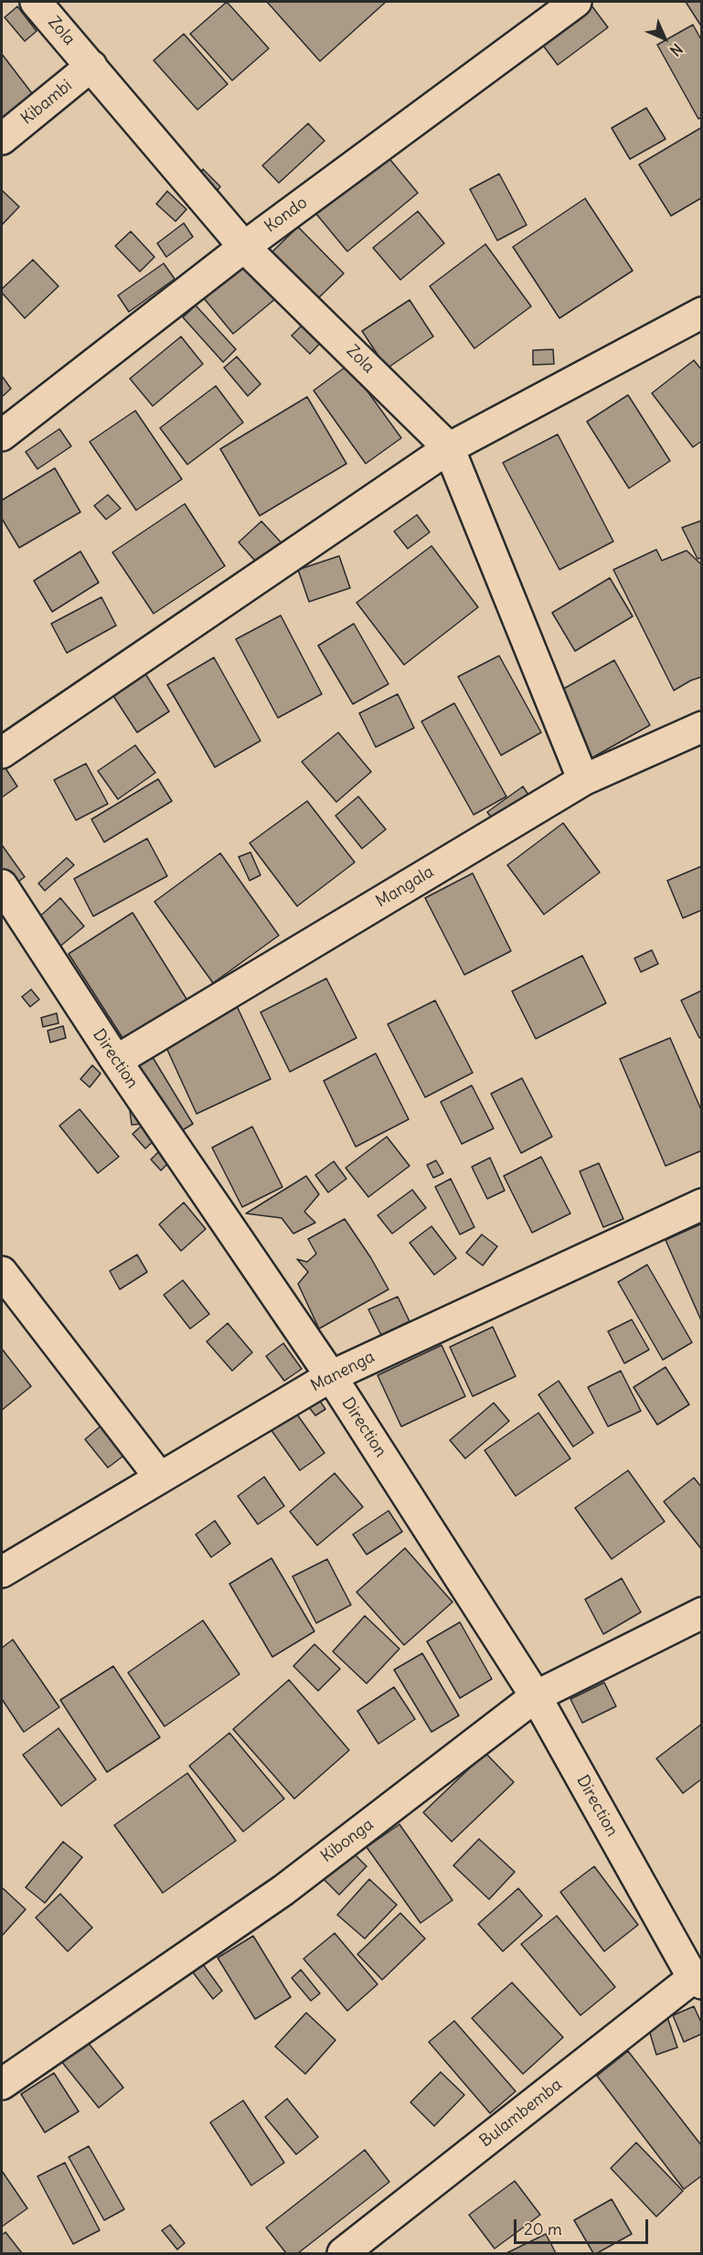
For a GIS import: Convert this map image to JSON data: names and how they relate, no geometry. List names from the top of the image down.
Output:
{
  "streets": {
    "street": [
      "Zola",
      "Kibambi",
      "Kondo",
      "Mangala",
      "Direction",
      "Manenga",
      "Kibonga",
      "Bulambemba"
    ]
  },
  "crossings": [
    ["Zola", "Kibambi"],
    ["Zola", "Kondo"],
    ["Zola", "Mangala"],
    ["Mangala", "Direction"],
    ["Direction", "Manenga"],
    ["Direction", "Kibonga"],
    ["Direction", "Bulambemba"]
  ],
  "scale_bar": "20 m",
  "north": "bottom right"
}
